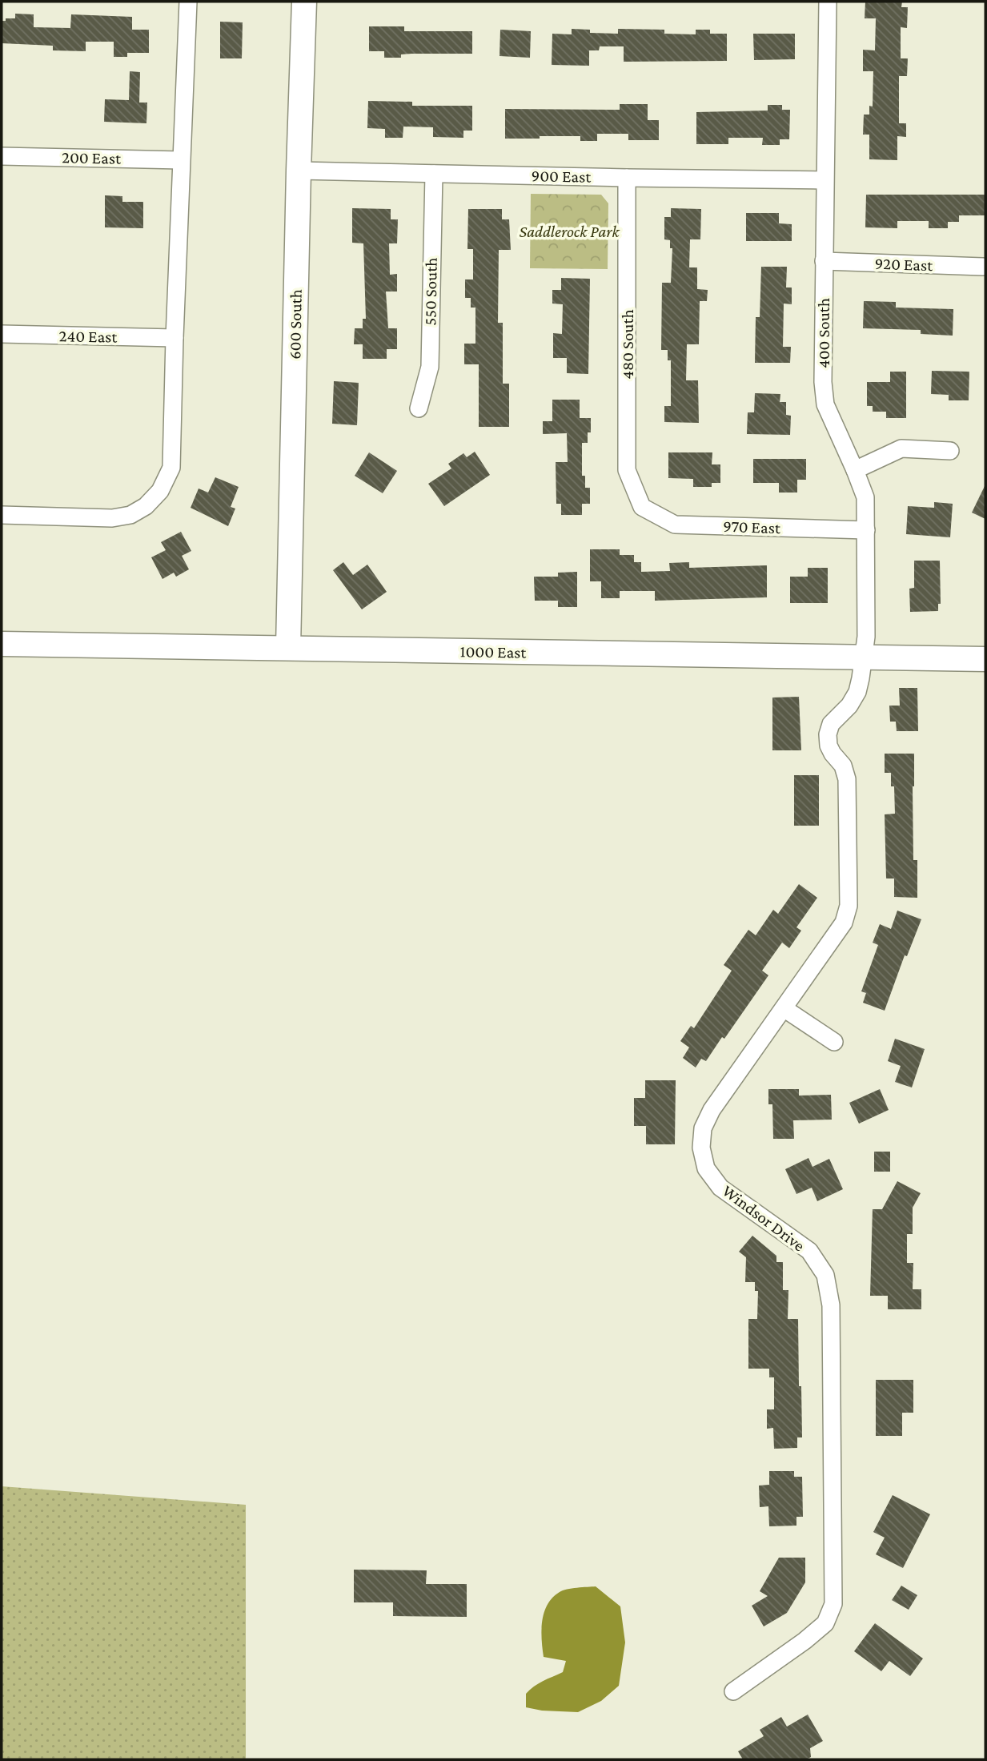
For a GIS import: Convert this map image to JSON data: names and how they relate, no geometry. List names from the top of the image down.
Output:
{
  "streets": {
    "street": [
      "200 East",
      "900 East",
      "920 East",
      "550 South",
      "600 South",
      "400 South",
      "240 East",
      "480 South",
      "970 East",
      "1000 East",
      "Windsor Drive"
    ]
  },
  "crossings": [
    ["900 East", "550 South"],
    ["900 East", "600 South"],
    ["900 East", "400 South"],
    ["900 East", "480 South"],
    ["920 East", "400 South"],
    ["600 South", "1000 East"],
    ["400 South", "970 East"],
    ["400 South", "1000 East"],
    ["400 South", "Windsor Drive"],
    ["480 South", "970 East"],
    ["1000 East", "Windsor Drive"]
  ],
  "parks": ["Saddlerock Park"]
}
